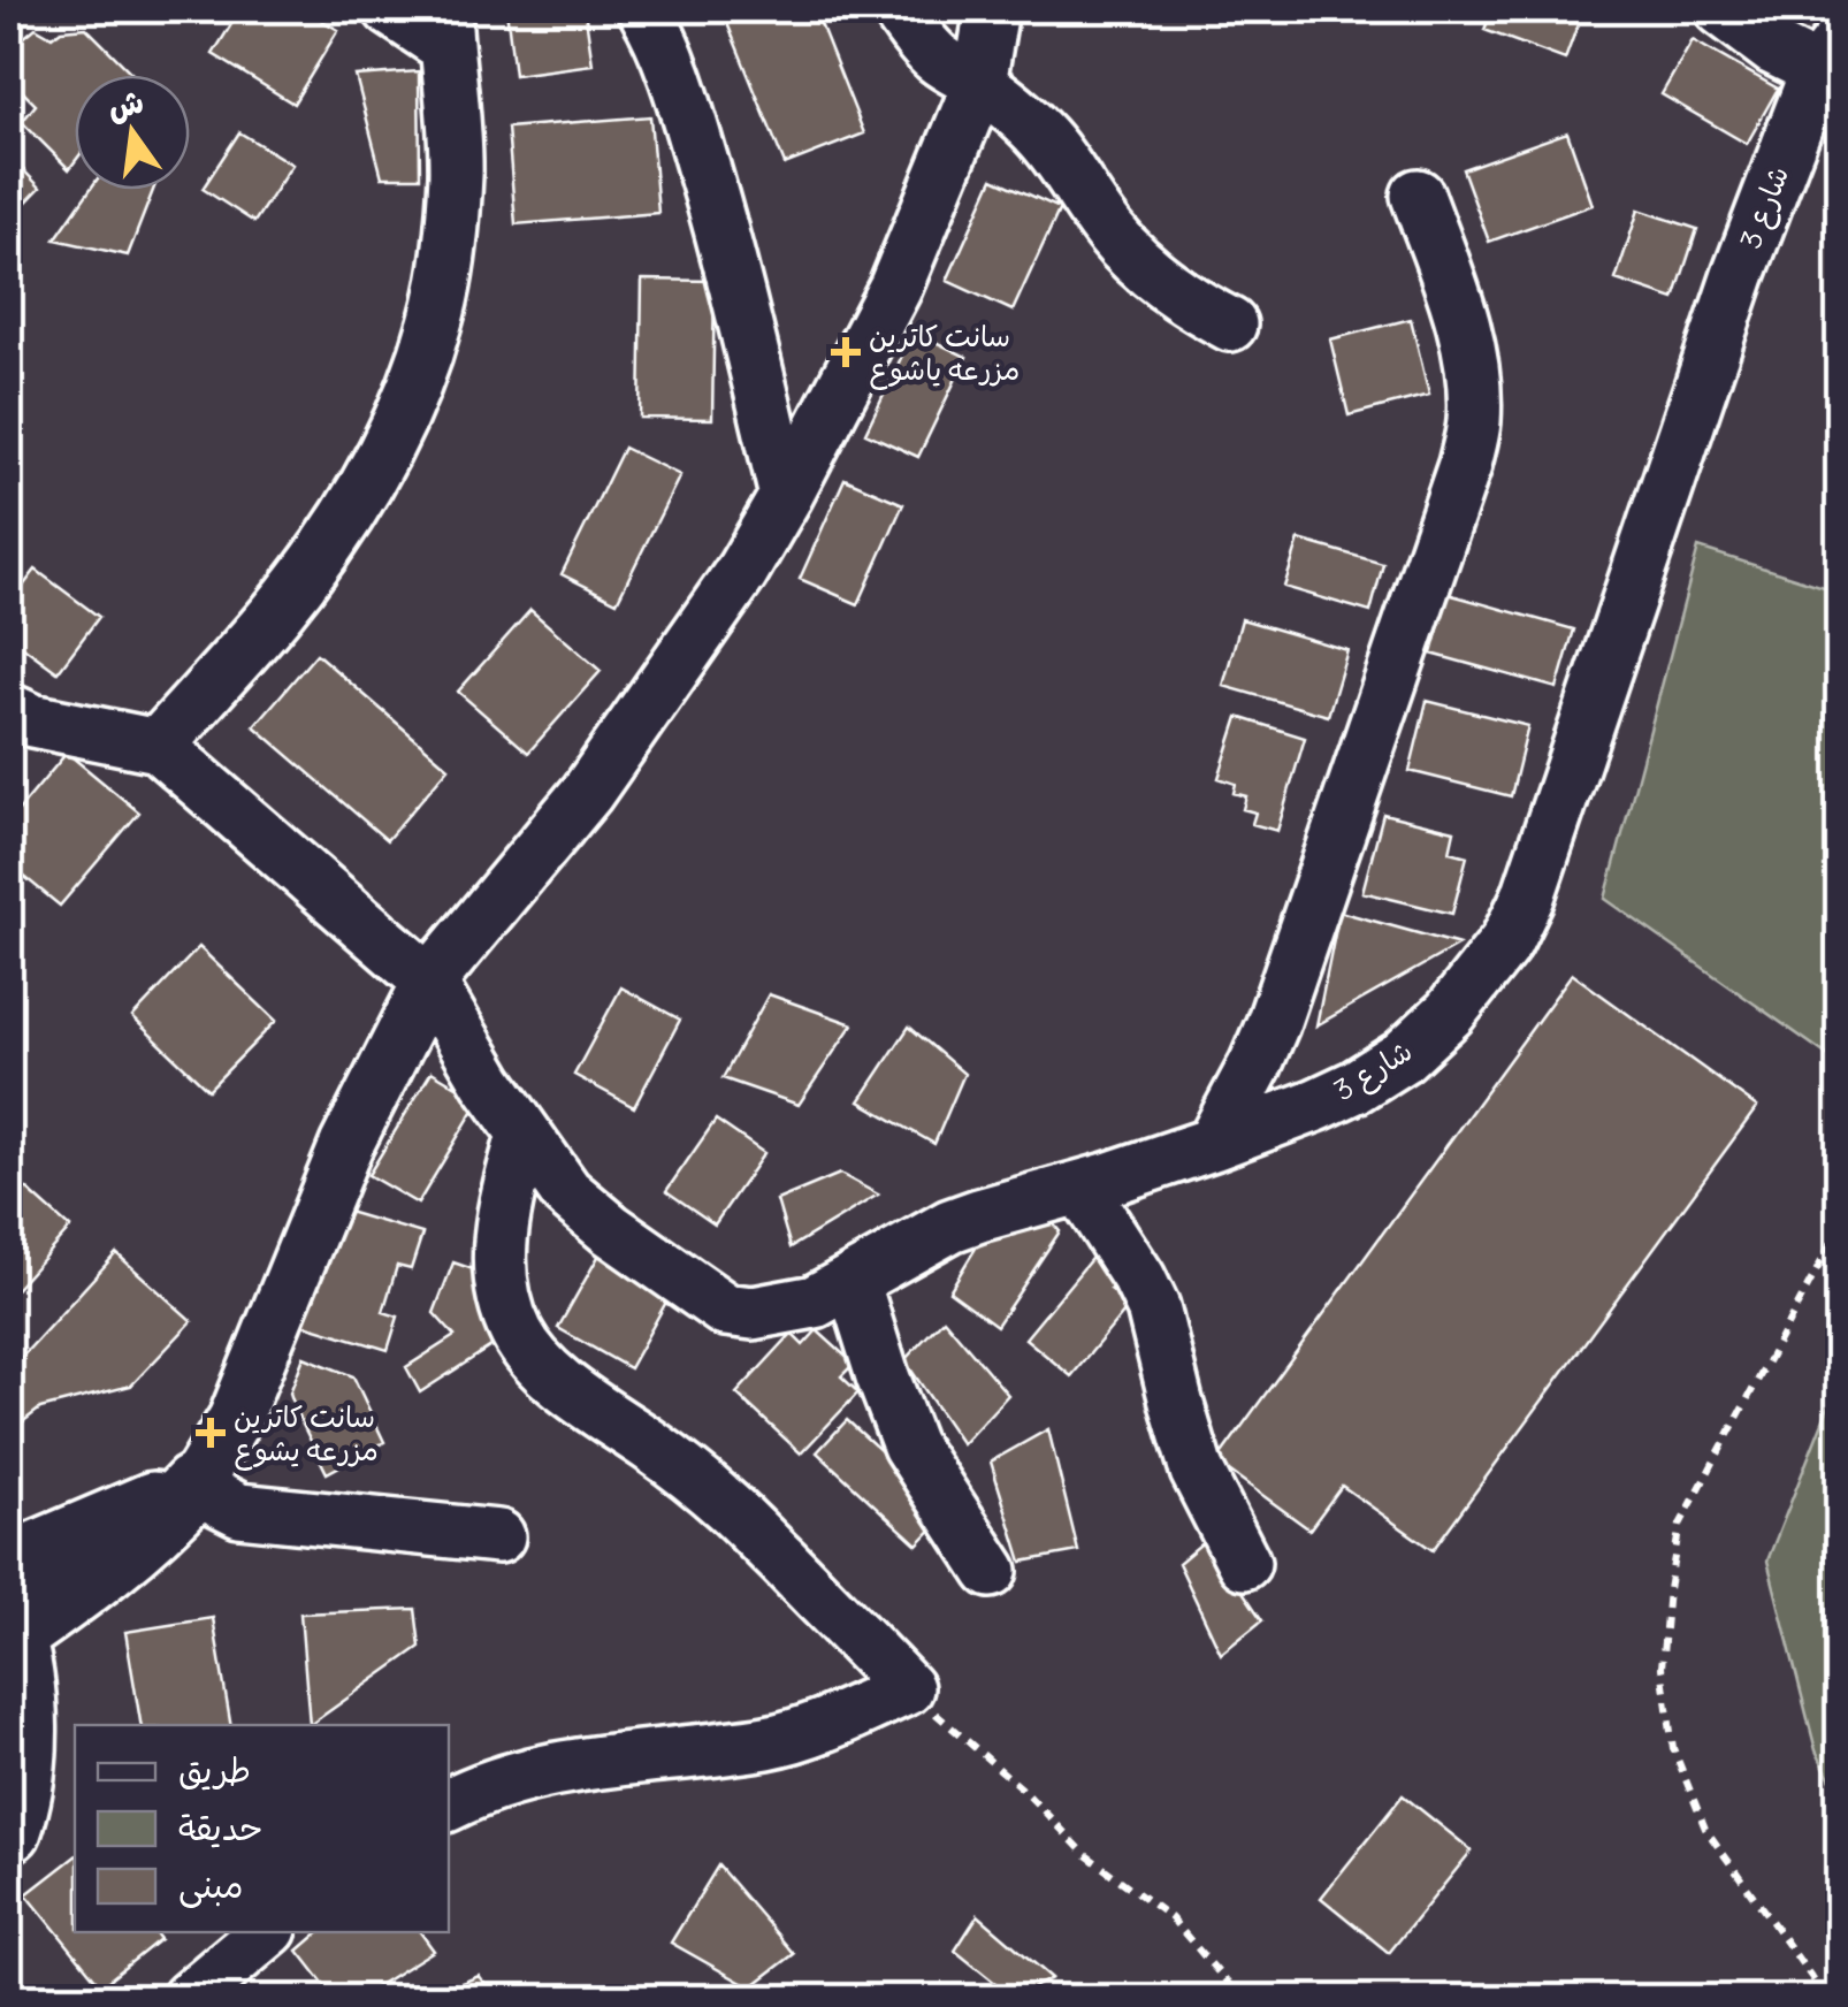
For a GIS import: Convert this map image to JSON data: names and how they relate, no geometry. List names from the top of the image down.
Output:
{
  "streets": {
    "street": ["شارع 3"]
  },
  "places": {
    "health": ["سانت كاترين مزرعه ياشوع", "سانت كاترين مزرعه يشوع"]
  },
  "legend": ["طريق", "حديقة", "مبنى"],
  "north": "top"
}
